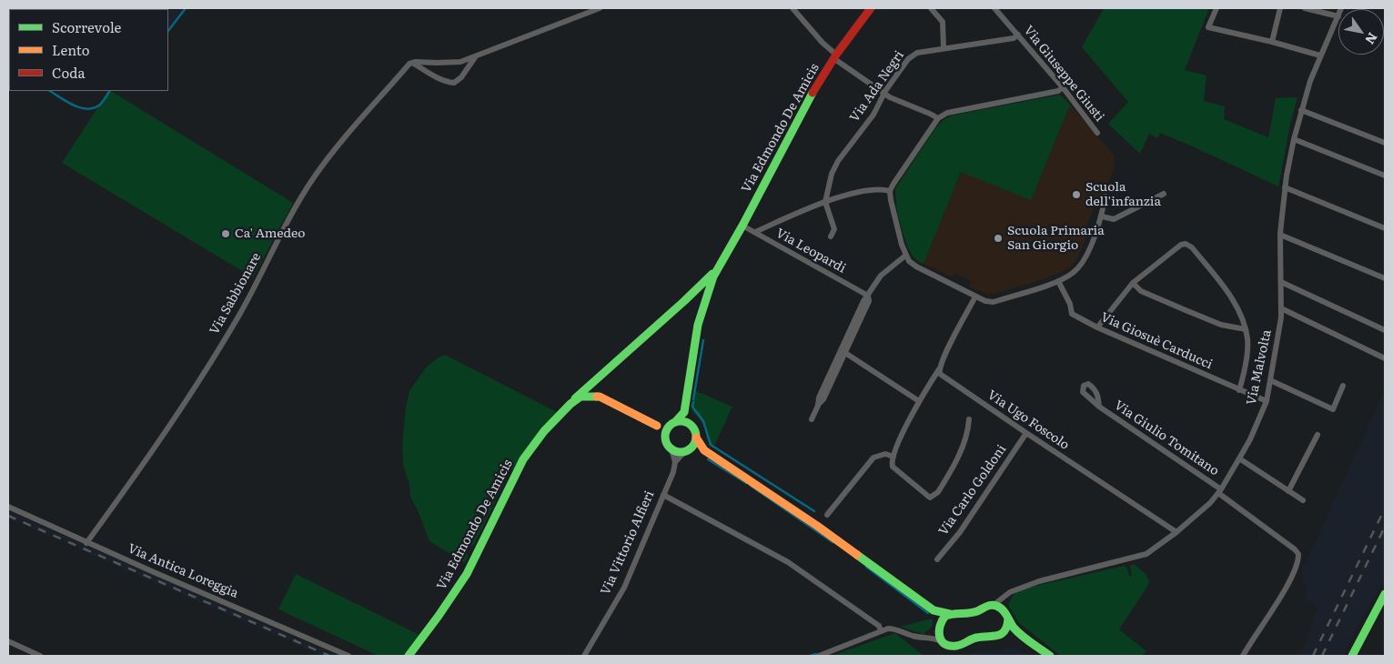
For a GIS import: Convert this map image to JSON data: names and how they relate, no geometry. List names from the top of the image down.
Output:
{
  "streets": {
    "street": [
      "Via Giuseppe Giusti",
      "Via Ada Negri",
      "Via Edmondo De Amicis",
      "Via Leopardi",
      "Via Sabbionare",
      "Via Giosuè Carducci",
      "Via Malvolta",
      "Via Ugo Foscolo",
      "Via Giulio Tomitano",
      "Via Carlo Goldoni",
      "Via Vittorio Alfieri",
      "Via Antica Loreggia"
    ]
  },
  "crossings": [
    ["Via Giuseppe Giusti", "Via Ada Negri"],
    ["Via Edmondo De Amicis", "Via Leopardi"],
    ["Via Sabbionare", "Via Antica Loreggia"],
    ["Via Giosuè Carducci", "Via Malvolta"],
    ["Via Malvolta", "Via Ugo Foscolo"],
    ["Via Malvolta", "Via Giulio Tomitano"],
    ["Via Ugo Foscolo", "Via Carlo Goldoni"]
  ],
  "places": ["Scuola dell'infanzia", "Ca' Amedeo", "Scuola Primaria San Giorgio"],
  "legend": ["Scorrevole", "Lento", "Coda"],
  "north": "bottom right"
}
